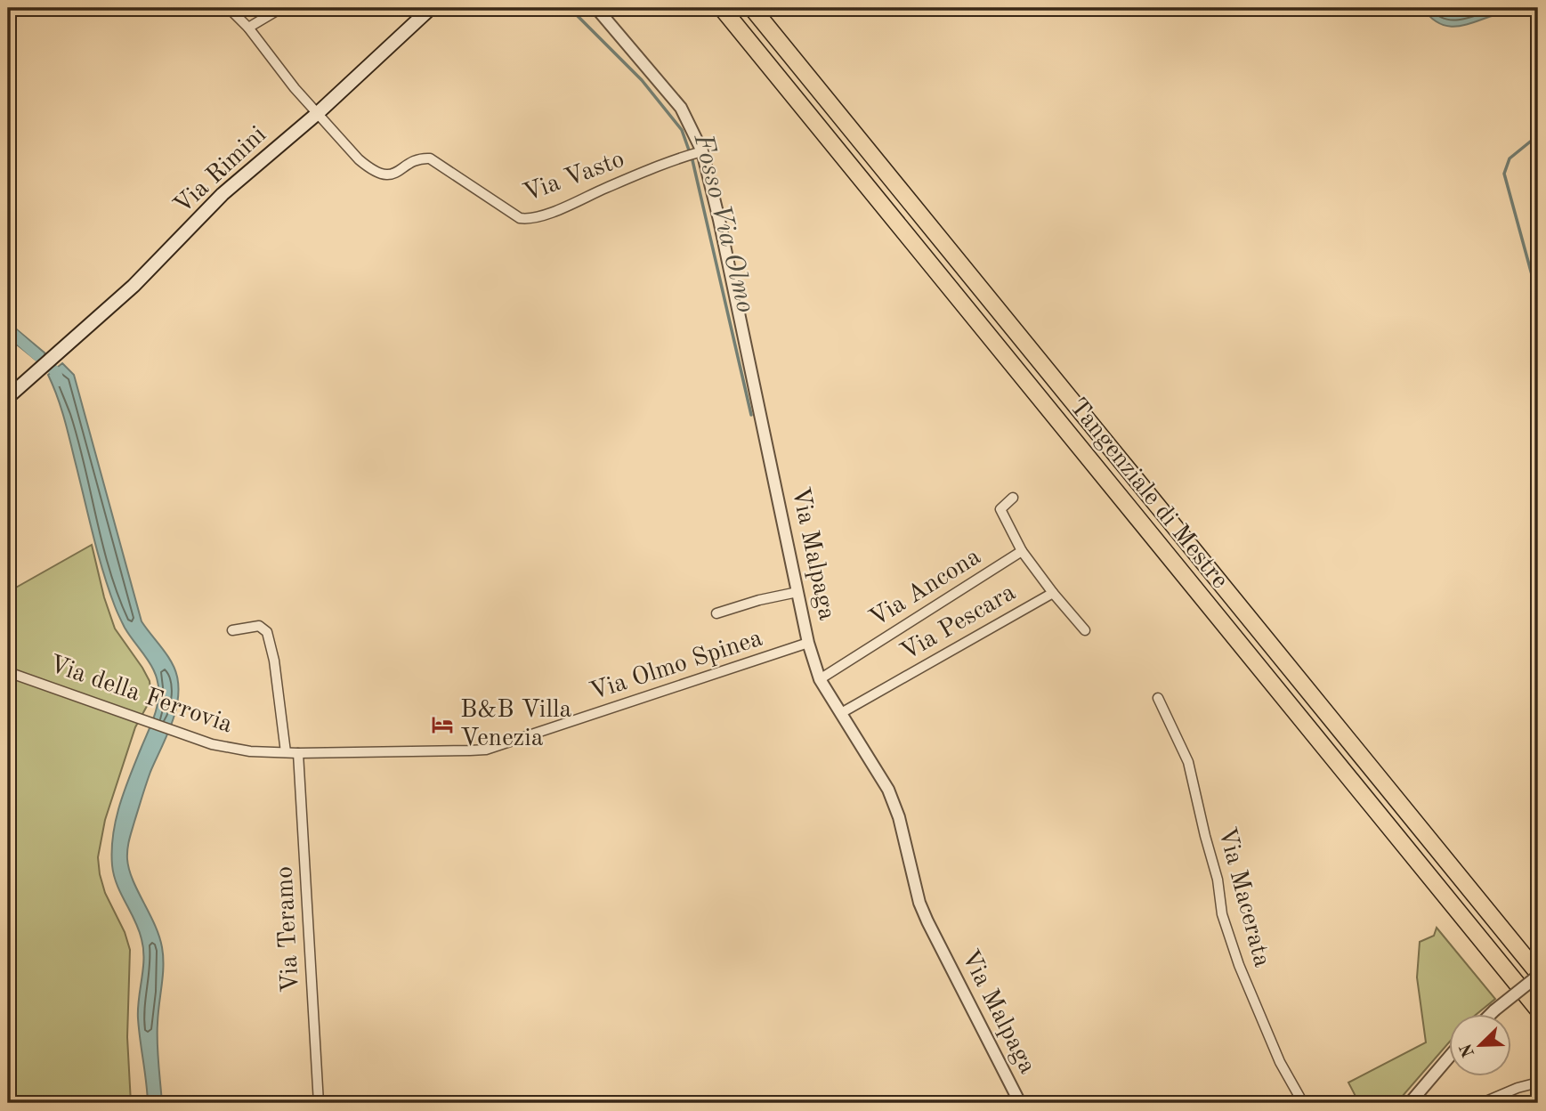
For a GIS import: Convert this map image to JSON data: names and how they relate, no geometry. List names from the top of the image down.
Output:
{
  "streets": {
    "highway": ["Tangenziale di Mestre"],
    "main road": ["Via Rimini"],
    "street": [
      "Via Vasto",
      "Via Malpaga",
      "Via Ancona",
      "Via Pescara",
      "Via Olmo Spinea",
      "Via della Ferrovia",
      "Via Macerata",
      "Via Teramo"
    ]
  },
  "crossings": [
    ["Via Rimini", "Via Vasto"],
    ["Via Vasto", "Via Malpaga"],
    ["Via Malpaga", "Via Ancona"],
    ["Via Malpaga", "Via Pescara"],
    ["Via Malpaga", "Via Olmo Spinea"],
    ["Via Olmo Spinea", "Via della Ferrovia"],
    ["Via Olmo Spinea", "Via Teramo"],
    ["Via della Ferrovia", "Via Teramo"]
  ],
  "water": ["Fosso Via Olmo"],
  "places": {
    "hotel": ["B&B Villa Venezia"]
  },
  "north": "bottom left"
}
